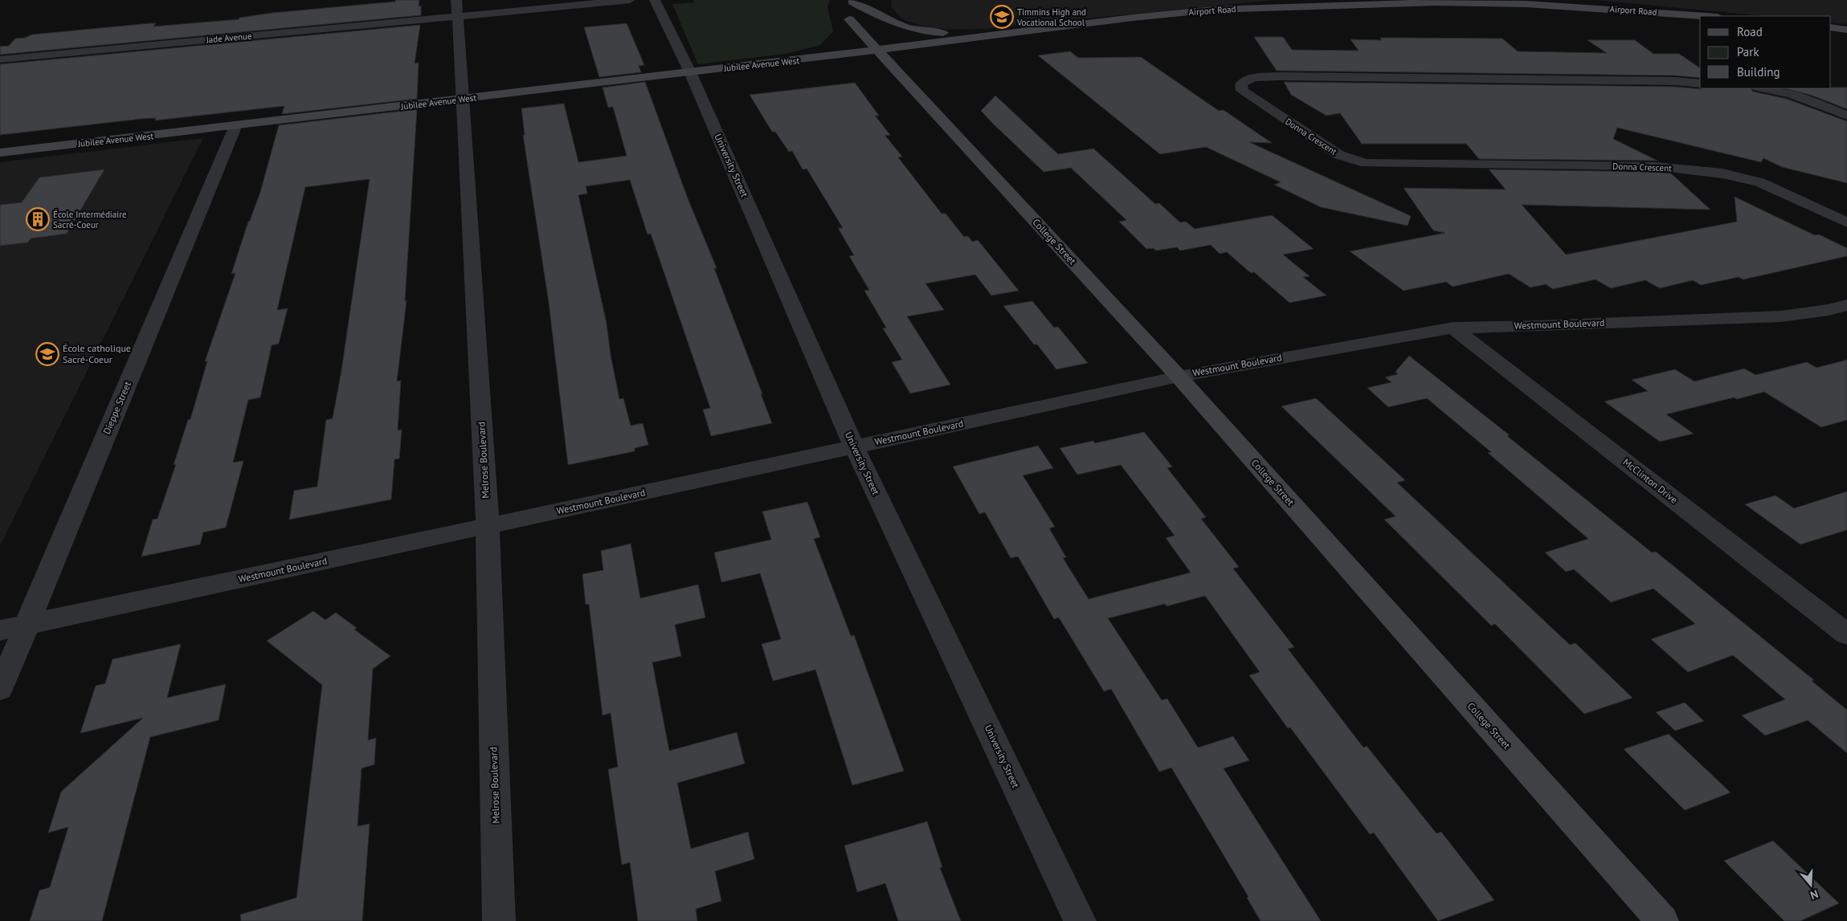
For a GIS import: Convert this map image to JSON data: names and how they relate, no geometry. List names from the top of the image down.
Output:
{
  "streets": {
    "main road": ["Airport Road", "Jubilee Avenue West", "College Street"],
    "street": [
      "Jade Avenue",
      "Donna Crescent",
      "University Street",
      "Westmount Boulevard",
      "Dieppe Street",
      "Melrose Boulevard",
      "McClinton Drive"
    ]
  },
  "crossings": [
    ["Airport Road", "Jubilee Avenue West"],
    ["Airport Road", "College Street"],
    ["Jade Avenue", "Melrose Boulevard"],
    ["Jubilee Avenue West", "University Street"],
    ["Jubilee Avenue West", "College Street"],
    ["Jubilee Avenue West", "Dieppe Street"],
    ["Jubilee Avenue West", "Melrose Boulevard"],
    ["University Street", "Westmount Boulevard"],
    ["College Street", "Westmount Boulevard"],
    ["Westmount Boulevard", "Dieppe Street"],
    ["Westmount Boulevard", "Melrose Boulevard"],
    ["Westmount Boulevard", "McClinton Drive"]
  ],
  "places": {
    "school or university": ["Timmins High and Vocational School", "École catholique Sacré-Coeur"],
    "building": ["École Intermédiaire Sacré-Coeur"]
  },
  "legend": ["Road", "Park", "Building"],
  "north": "bottom"
}
